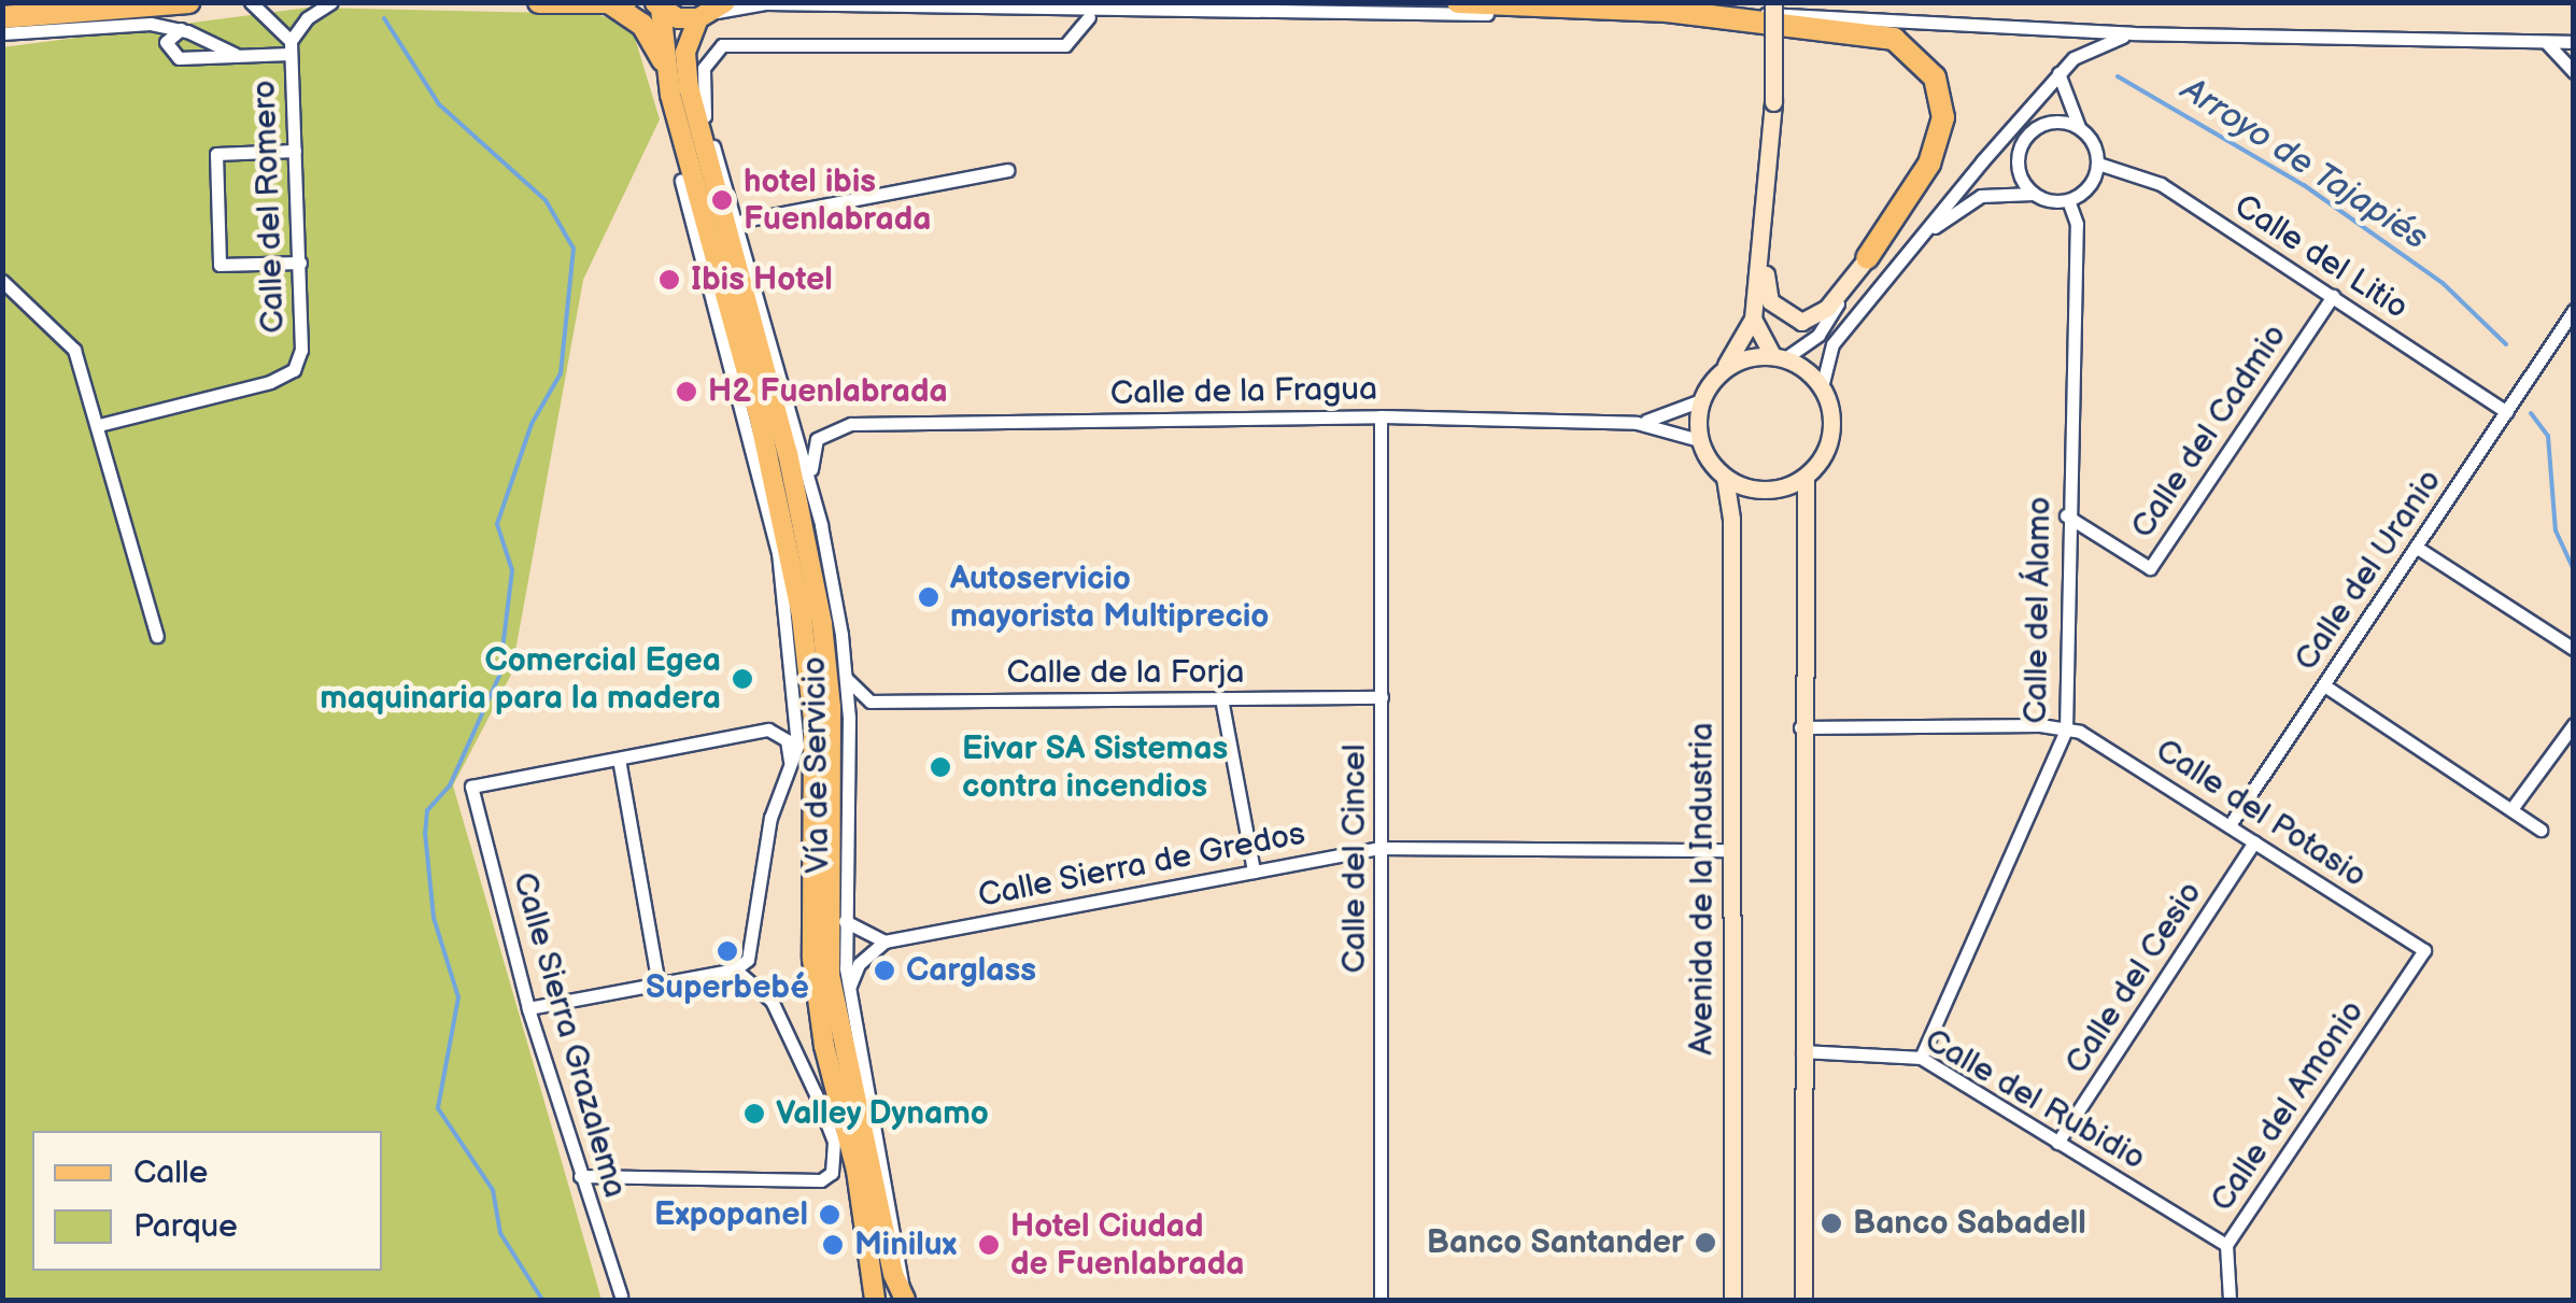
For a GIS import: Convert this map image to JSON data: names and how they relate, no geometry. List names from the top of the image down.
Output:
{
  "streets": {
    "street": [
      "Calle del Romero",
      "Calle del Litio",
      "Calle de la Fragua",
      "Calle del Cadmio",
      "Calle del Uranio",
      "Calle del Álamo",
      "Calle de la Forja",
      "Vía de Servicio",
      "Calle del Potasio",
      "Calle del Cincel",
      "Calle Sierra de Gredos",
      "Avenida de la Industria",
      "Calle del Cesio",
      "Calle Sierra Grazalema",
      "Calle del Rubidio",
      "Calle del Amonio"
    ]
  },
  "crossings": [
    ["Calle del Litio", "Calle del Cadmio"],
    ["Calle del Litio", "Calle del Uranio"],
    ["Calle del Litio", "Calle del Álamo"],
    ["Calle de la Fragua", "Vía de Servicio"],
    ["Calle de la Fragua", "Calle del Cincel"],
    ["Calle de la Fragua", "Avenida de la Industria"],
    ["Calle del Cadmio", "Calle del Álamo"],
    ["Calle del Uranio", "Calle del Potasio"],
    ["Calle del Álamo", "Calle del Potasio"],
    ["Calle del Álamo", "Calle del Rubidio"],
    ["Calle de la Forja", "Calle del Cincel"],
    ["Calle del Potasio", "Calle del Cesio"],
    ["Calle del Potasio", "Calle del Amonio"],
    ["Calle del Cincel", "Calle Sierra de Gredos"],
    ["Calle Sierra de Gredos", "Avenida de la Industria"],
    ["Calle del Cesio", "Calle del Rubidio"],
    ["Calle del Rubidio", "Calle del Amonio"]
  ],
  "water": ["Arroyo de Tajapiés"],
  "places": [
    "hotel ibis Fuenlabrada",
    "Ibis Hotel",
    "H2 Fuenlabrada",
    "Autoservicio mayorista Multiprecio",
    "Comercial Egea maquinaria para la madera",
    "Eivar SA Sistemas contra incendios",
    "Superbebé",
    "Carglass",
    "Valley Dynamo",
    "Expopanel",
    "Banco Sabadell",
    "Banco Santander",
    "Minilux",
    "Hotel Ciudad de Fuenlabrada"
  ],
  "legend": ["Calle", "Parque"]
}
